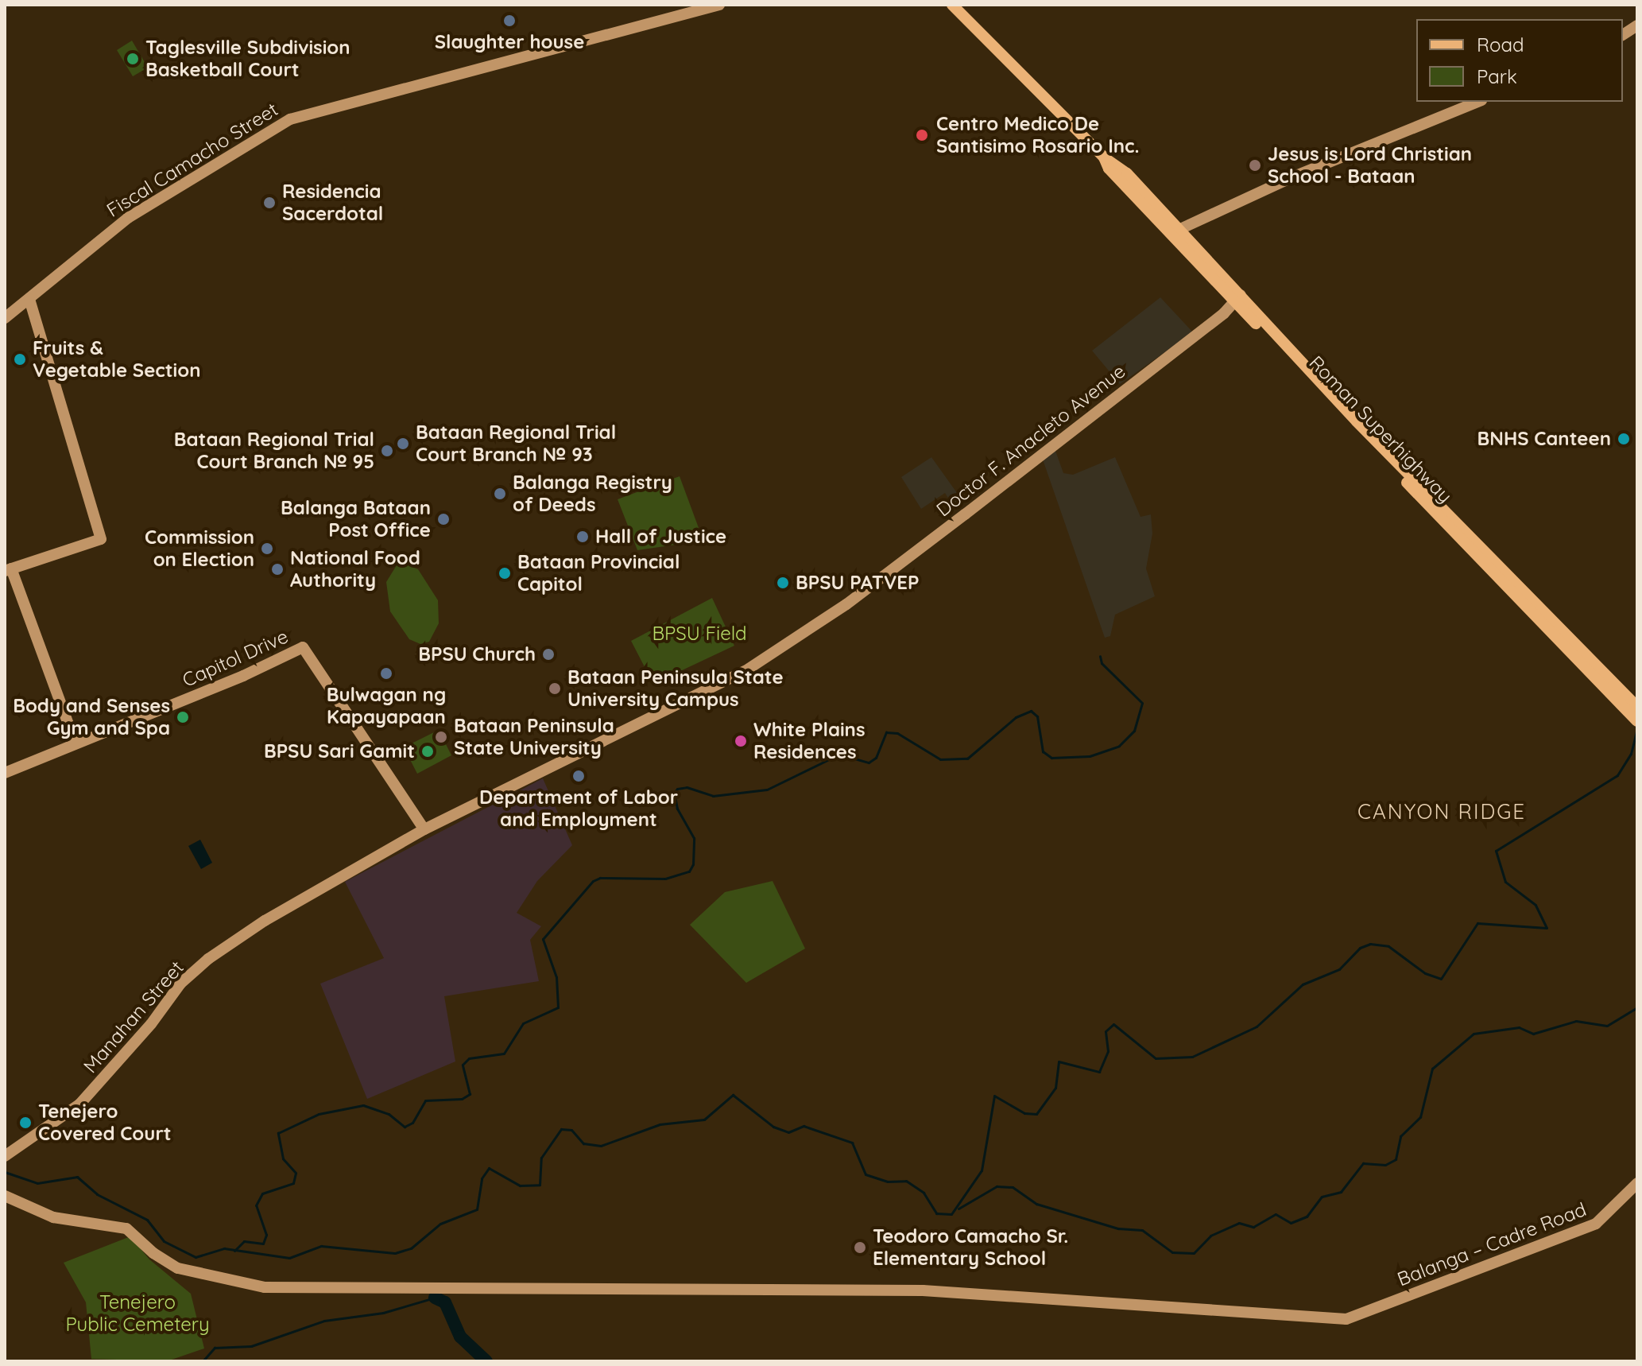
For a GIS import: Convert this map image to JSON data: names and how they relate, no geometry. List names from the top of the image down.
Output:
{
  "streets": {
    "main road": ["Roman Superhighway"],
    "street": [
      "Fiscal Camacho Street",
      "Doctor F. Anacleto Avenue",
      "Capitol Drive",
      "Manahan Street",
      "Balanga – Cadre Road"
    ]
  },
  "crossings": [
    ["Roman Superhighway", "Doctor F. Anacleto Avenue"],
    ["Doctor F. Anacleto Avenue", "Capitol Drive"],
    ["Doctor F. Anacleto Avenue", "Manahan Street"],
    ["Capitol Drive", "Manahan Street"]
  ],
  "districts": ["CANYON RIDGE"],
  "parks": ["BPSU Field", "Tenejero Public Cemetery"],
  "places": [
    "Slaughter house",
    "Taglesville Subdivision Basketball Court",
    "Centro Medico De Santisimo Rosario Inc.",
    "Jesus is Lord Christian School - Bataan",
    "Residencia Sacerdotal",
    "Fruits & Vegetable Section",
    "BNHS Canteen",
    "Bataan Regional Trial Court Branch № 93",
    "Bataan Regional Trial Court Branch № 95",
    "Balanga Registry of Deeds",
    "Balanga Bataan Post Office",
    "Hall of Justice",
    "Commission on Election",
    "National Food Authority",
    "Bataan Provincial Capitol",
    "BPSU PATVEP",
    "BPSU Church",
    "Bulwagan ng Kapayapaan",
    "Bataan Peninsula State University Campus",
    "Body and Senses Gym and Spa",
    "Bataan Peninsula State University",
    "White Plains Residences",
    "BPSU Sari Gamit",
    "Department of Labor and Employment",
    "Tenejero Covered Court",
    "Teodoro Camacho Sr. Elementary School"
  ],
  "legend": ["Road", "Park"]
}
